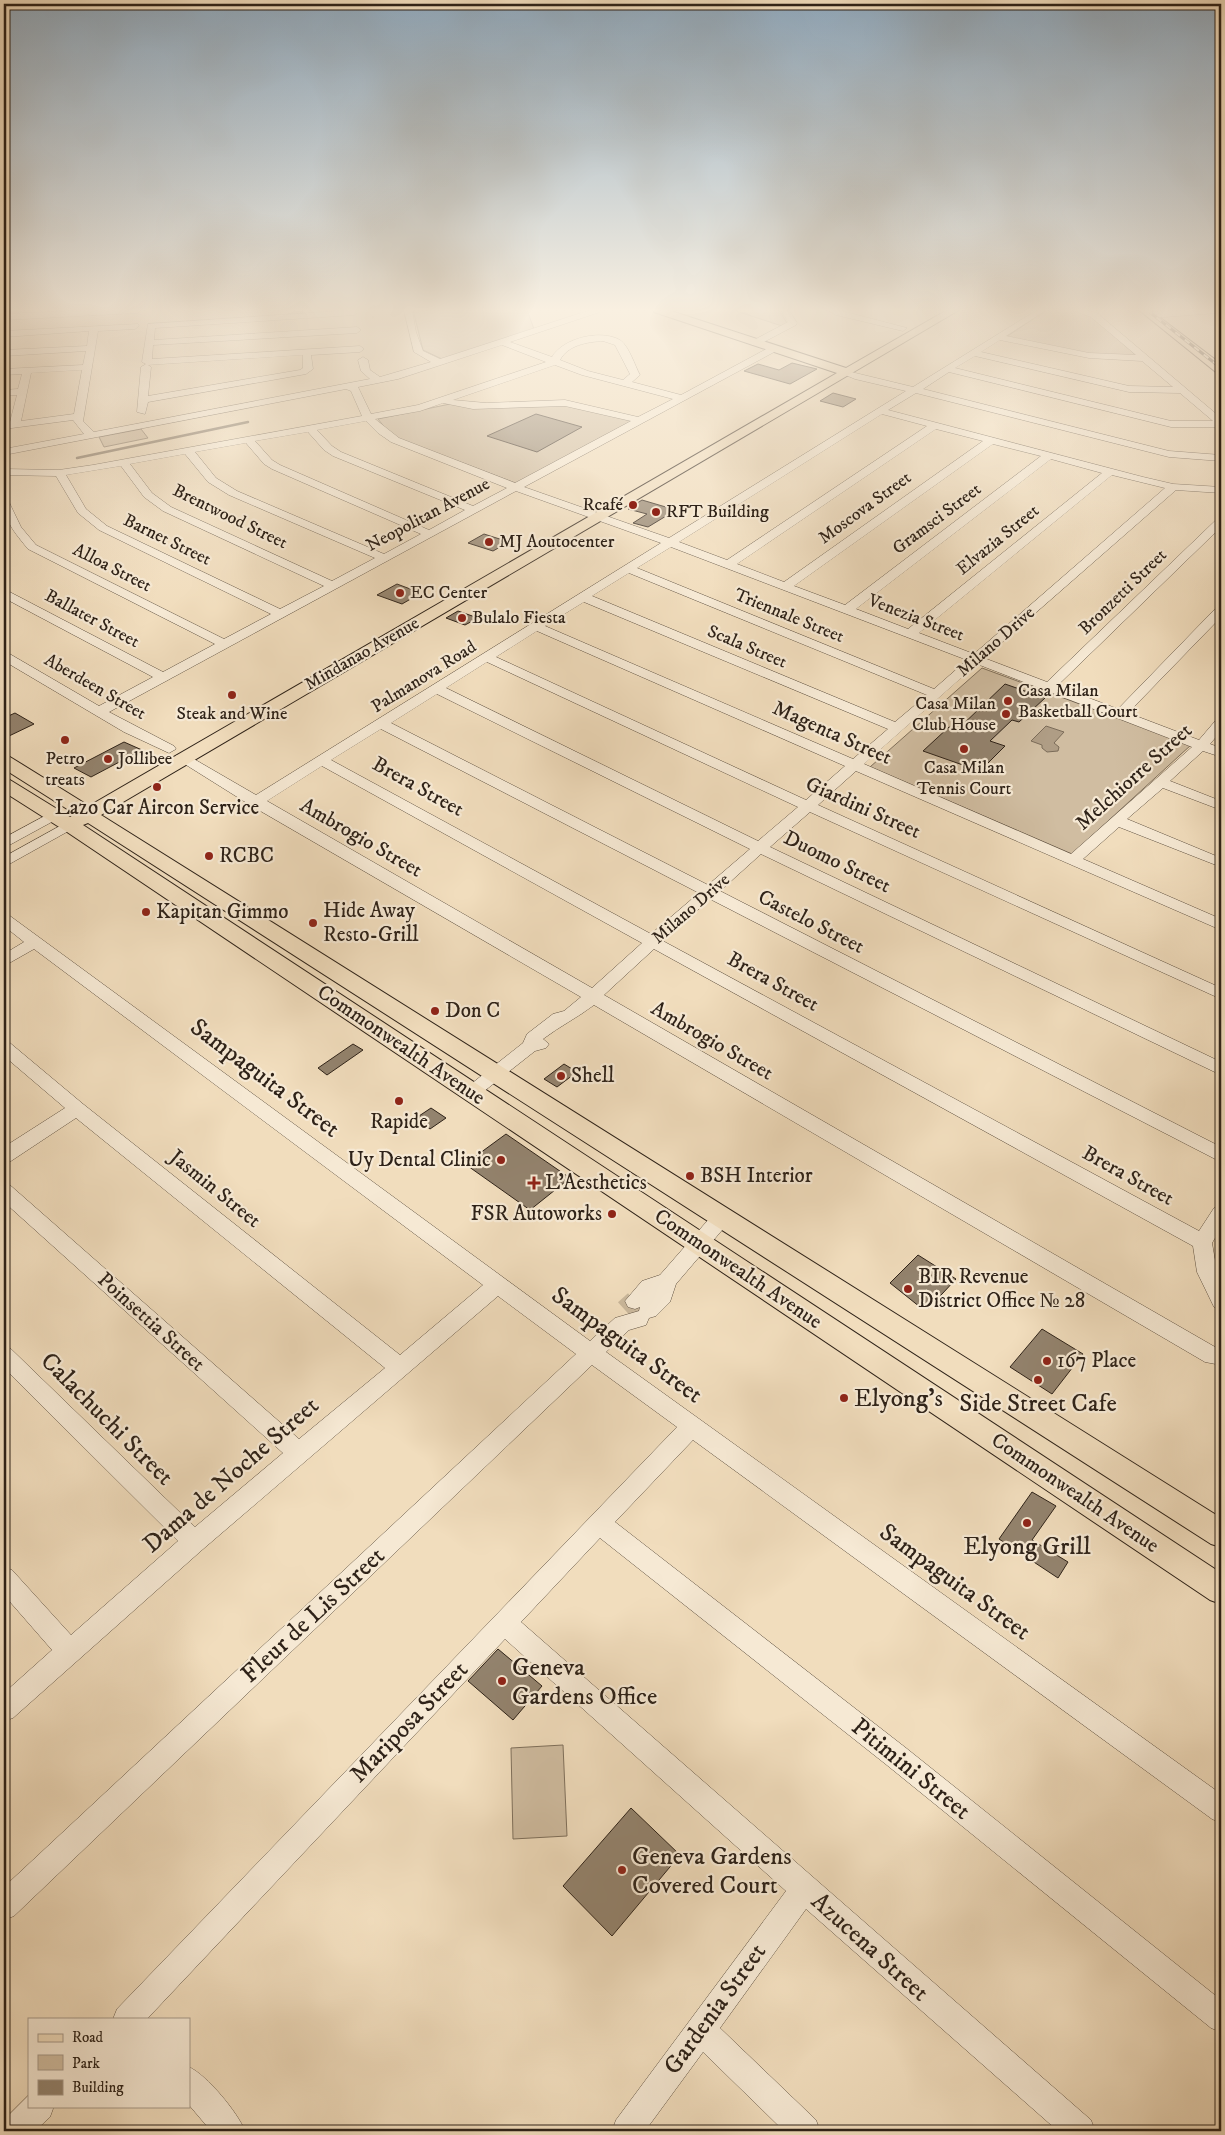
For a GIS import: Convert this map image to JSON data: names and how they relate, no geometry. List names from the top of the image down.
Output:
{
  "streets": {
    "main road": ["Mindanao Avenue", "Commonwealth Avenue"],
    "street": [
      "Moscova Street",
      "Neopolitan Avenue",
      "Brentwood Street",
      "Gramsci Street",
      "Barnet Street",
      "Elvazia Street",
      "Alloa Street",
      "Bronzetti Street",
      "Triennale Street",
      "Venezia Street",
      "Ballater Street",
      "Milano Drive",
      "Scala Street",
      "Palmanova Road",
      "Aberdeen Street",
      "Magenta Street",
      "Melchiorre Street",
      "Brera Street",
      "Giardini Street",
      "Ambrogio Street",
      "Duomo Street",
      "Castelo Street",
      "Sampaguita Street",
      "Jasmin Street",
      "Poinsettia Street",
      "Calachuchi Street",
      "Dama de Noche Street",
      "Fleur de Lis Street",
      "Mariposa Street",
      "Pitimini Street",
      "Azucena Street",
      "Gardenia Street"
    ]
  },
  "crossings": [
    ["Moscova Street", "Venezia Street"],
    ["Neopolitan Avenue", "Brentwood Street"],
    ["Neopolitan Avenue", "Barnet Street"],
    ["Neopolitan Avenue", "Alloa Street"],
    ["Neopolitan Avenue", "Venezia Street"],
    ["Neopolitan Avenue", "Ballater Street"],
    ["Neopolitan Avenue", "Aberdeen Street"],
    ["Gramsci Street", "Venezia Street"],
    ["Elvazia Street", "Venezia Street"],
    ["Bronzetti Street", "Venezia Street"],
    ["Triennale Street", "Milano Drive"],
    ["Triennale Street", "Palmanova Road"],
    ["Venezia Street", "Milano Drive"],
    ["Venezia Street", "Mindanao Avenue"],
    ["Venezia Street", "Palmanova Road"],
    ["Venezia Street", "Melchiorre Street"],
    ["Milano Drive", "Scala Street"],
    ["Milano Drive", "Magenta Street"],
    ["Milano Drive", "Brera Street"],
    ["Milano Drive", "Giardini Street"],
    ["Milano Drive", "Ambrogio Street"],
    ["Milano Drive", "Duomo Street"],
    ["Milano Drive", "Castelo Street"],
    ["Milano Drive", "Commonwealth Avenue"],
    ["Scala Street", "Palmanova Road"],
    ["Mindanao Avenue", "Aberdeen Street"],
    ["Mindanao Avenue", "Ambrogio Street"],
    ["Mindanao Avenue", "Commonwealth Avenue"],
    ["Palmanova Road", "Magenta Street"],
    ["Palmanova Road", "Brera Street"],
    ["Palmanova Road", "Giardini Street"],
    ["Palmanova Road", "Ambrogio Street"],
    ["Palmanova Road", "Duomo Street"],
    ["Palmanova Road", "Castelo Street"],
    ["Aberdeen Street", "Ambrogio Street"],
    ["Magenta Street", "Melchiorre Street"],
    ["Commonwealth Avenue", "Fleur de Lis Street"],
    ["Sampaguita Street", "Dama de Noche Street"],
    ["Sampaguita Street", "Fleur de Lis Street"],
    ["Sampaguita Street", "Mariposa Street"],
    ["Jasmin Street", "Dama de Noche Street"],
    ["Poinsettia Street", "Dama de Noche Street"],
    ["Calachuchi Street", "Dama de Noche Street"],
    ["Mariposa Street", "Pitimini Street"],
    ["Mariposa Street", "Azucena Street"],
    ["Azucena Street", "Gardenia Street"]
  ],
  "places": {
    "other": [
      "Rcafé",
      "RFT Building",
      "MJ Aoutocenter",
      "EC Center",
      "Bulalo Fiesta",
      "Steak and Wine",
      "Casa Milan Basketball Court",
      "Casa Milan Club House",
      "Petro treats",
      "Casa Milan Tennis Court",
      "Jollibee",
      "Lazo Car Aircon Service",
      "RCBC",
      "Kapitan Gimmo",
      "Hide Away Resto-Grill",
      "Don C",
      "Shell",
      "Rapide",
      "Uy Dental Clinic",
      "BSH Interior",
      "FSR Autoworks",
      "BIR Revenue District Office № 28",
      "167 Place",
      "Side Street Cafe",
      "Elyong's",
      "Elyong Grill",
      "Geneva Gardens Office",
      "Geneva Gardens Covered Court"
    ],
    "health": ["L'Aesthetics"]
  },
  "legend": ["Road", "Park", "Building"]
}
